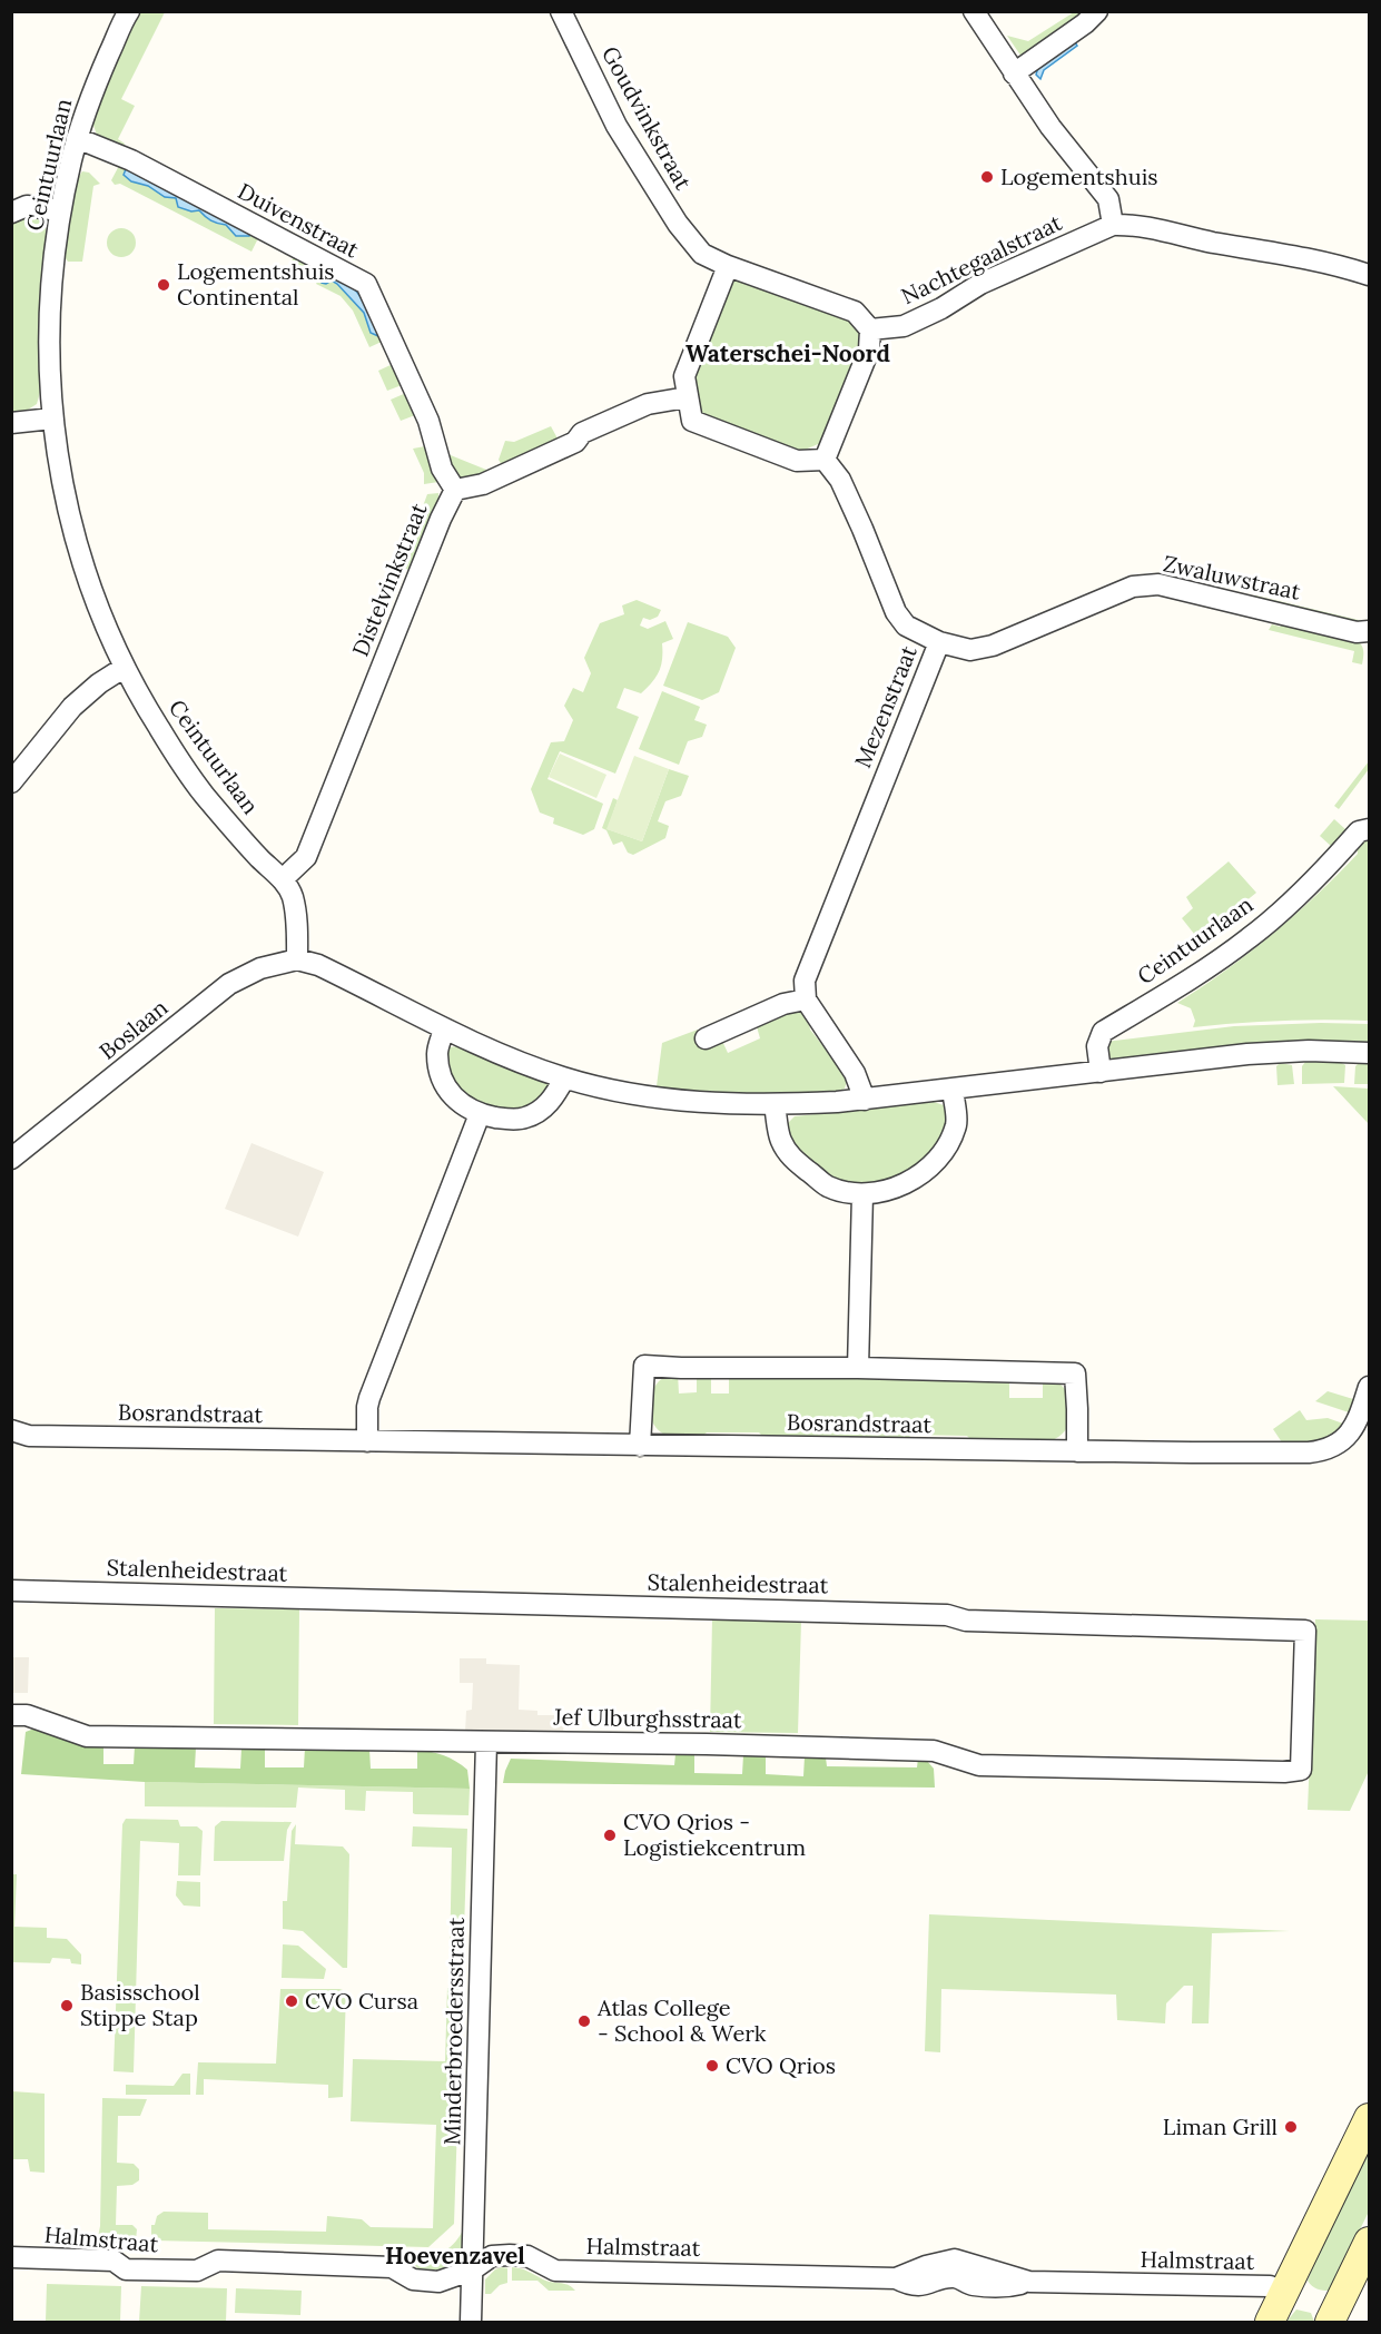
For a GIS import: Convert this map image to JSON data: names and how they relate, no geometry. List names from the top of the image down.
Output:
{
  "streets": {
    "street": [
      "Goudvinkstraat",
      "Ceintuurlaan",
      "Duivenstraat",
      "Nachtegaalstraat",
      "Zwaluwstraat",
      "Distelvinkstraat",
      "Mezenstraat",
      "Boslaan",
      "Bosrandstraat",
      "Stalenheidestraat",
      "Jef Ulburghsstraat",
      "Minderbroedersstraat",
      "Halmstraat"
    ]
  },
  "crossings": [
    ["Goudvinkstraat", "Nachtegaalstraat"],
    ["Goudvinkstraat", "Distelvinkstraat"],
    ["Goudvinkstraat", "Mezenstraat"],
    ["Ceintuurlaan", "Duivenstraat"],
    ["Ceintuurlaan", "Distelvinkstraat"],
    ["Ceintuurlaan", "Boslaan"],
    ["Duivenstraat", "Distelvinkstraat"],
    ["Nachtegaalstraat", "Distelvinkstraat"],
    ["Nachtegaalstraat", "Mezenstraat"],
    ["Zwaluwstraat", "Mezenstraat"],
    ["Distelvinkstraat", "Mezenstraat"],
    ["Stalenheidestraat", "Jef Ulburghsstraat"],
    ["Jef Ulburghsstraat", "Minderbroedersstraat"],
    ["Minderbroedersstraat", "Halmstraat"]
  ],
  "districts": ["Waterschei-Noord", "Hoevenzavel"],
  "places": [
    "Logementshuis",
    "Logementshuis Continental",
    "CVO Qrios - Logistiekcentrum",
    "CVO Cursa",
    "Basisschool Stippe Stap",
    "Atlas College - School & Werk",
    "CVO Qrios",
    "Liman Grill"
  ]
}
